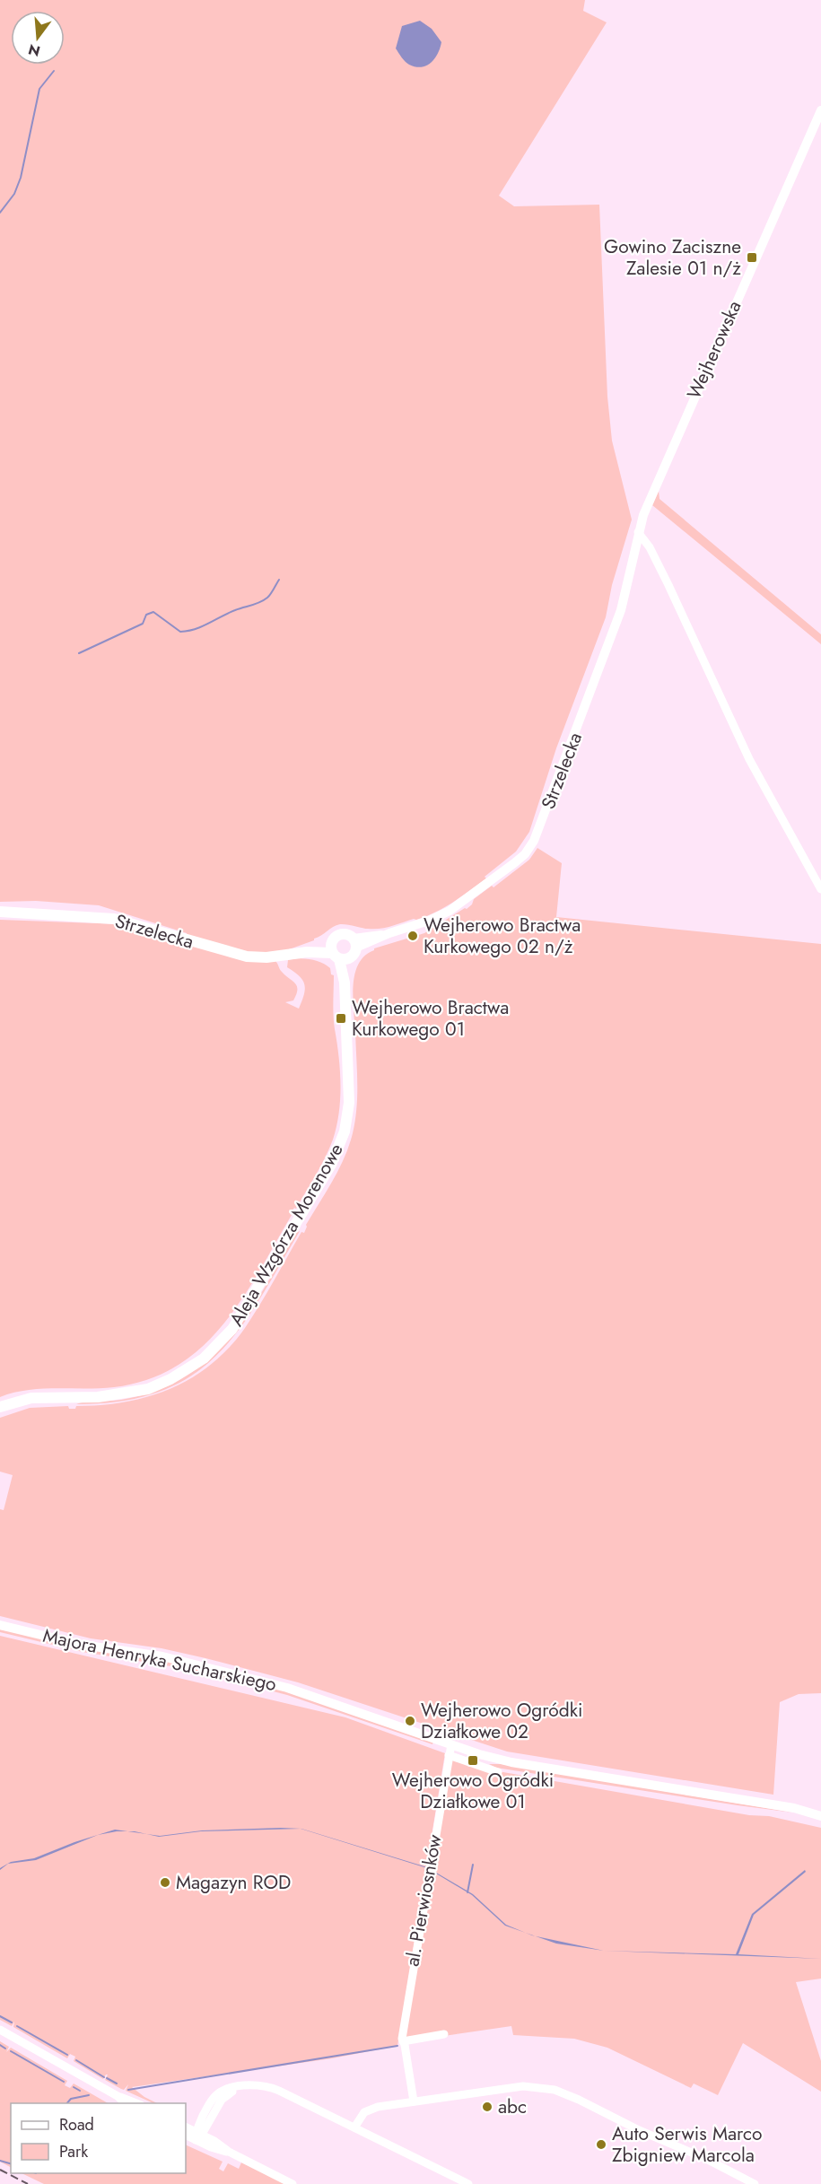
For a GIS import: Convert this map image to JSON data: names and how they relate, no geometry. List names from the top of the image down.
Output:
{
  "streets": {
    "main road": ["Strzelecka", "Aleja Wzgórza Morenowe"],
    "street": ["Wejherowska", "Majora Henryka Sucharskiego", "al. Pierwiosnków"]
  },
  "crossings": [
    ["Wejherowska", "Strzelecka"],
    ["Strzelecka", "Aleja Wzgórza Morenowe"],
    ["Majora Henryka Sucharskiego", "al. Pierwiosnków"]
  ],
  "places": {
    "transit": ["Gowino Zaciszne Zalesie 01 n/ż", "Wejherowo Bractwa Kurkowego 01", "Wejherowo Ogródki Działkowe 01"],
    "other": [
      "Wejherowo Bractwa Kurkowego 02 n/ż",
      "Wejherowo Ogródki Działkowe 02",
      "Magazyn ROD",
      "abc",
      "Auto Serwis Marco Zbigniew Marcola"
    ]
  },
  "legend": ["Road", "Park"],
  "north": "bottom"
}
